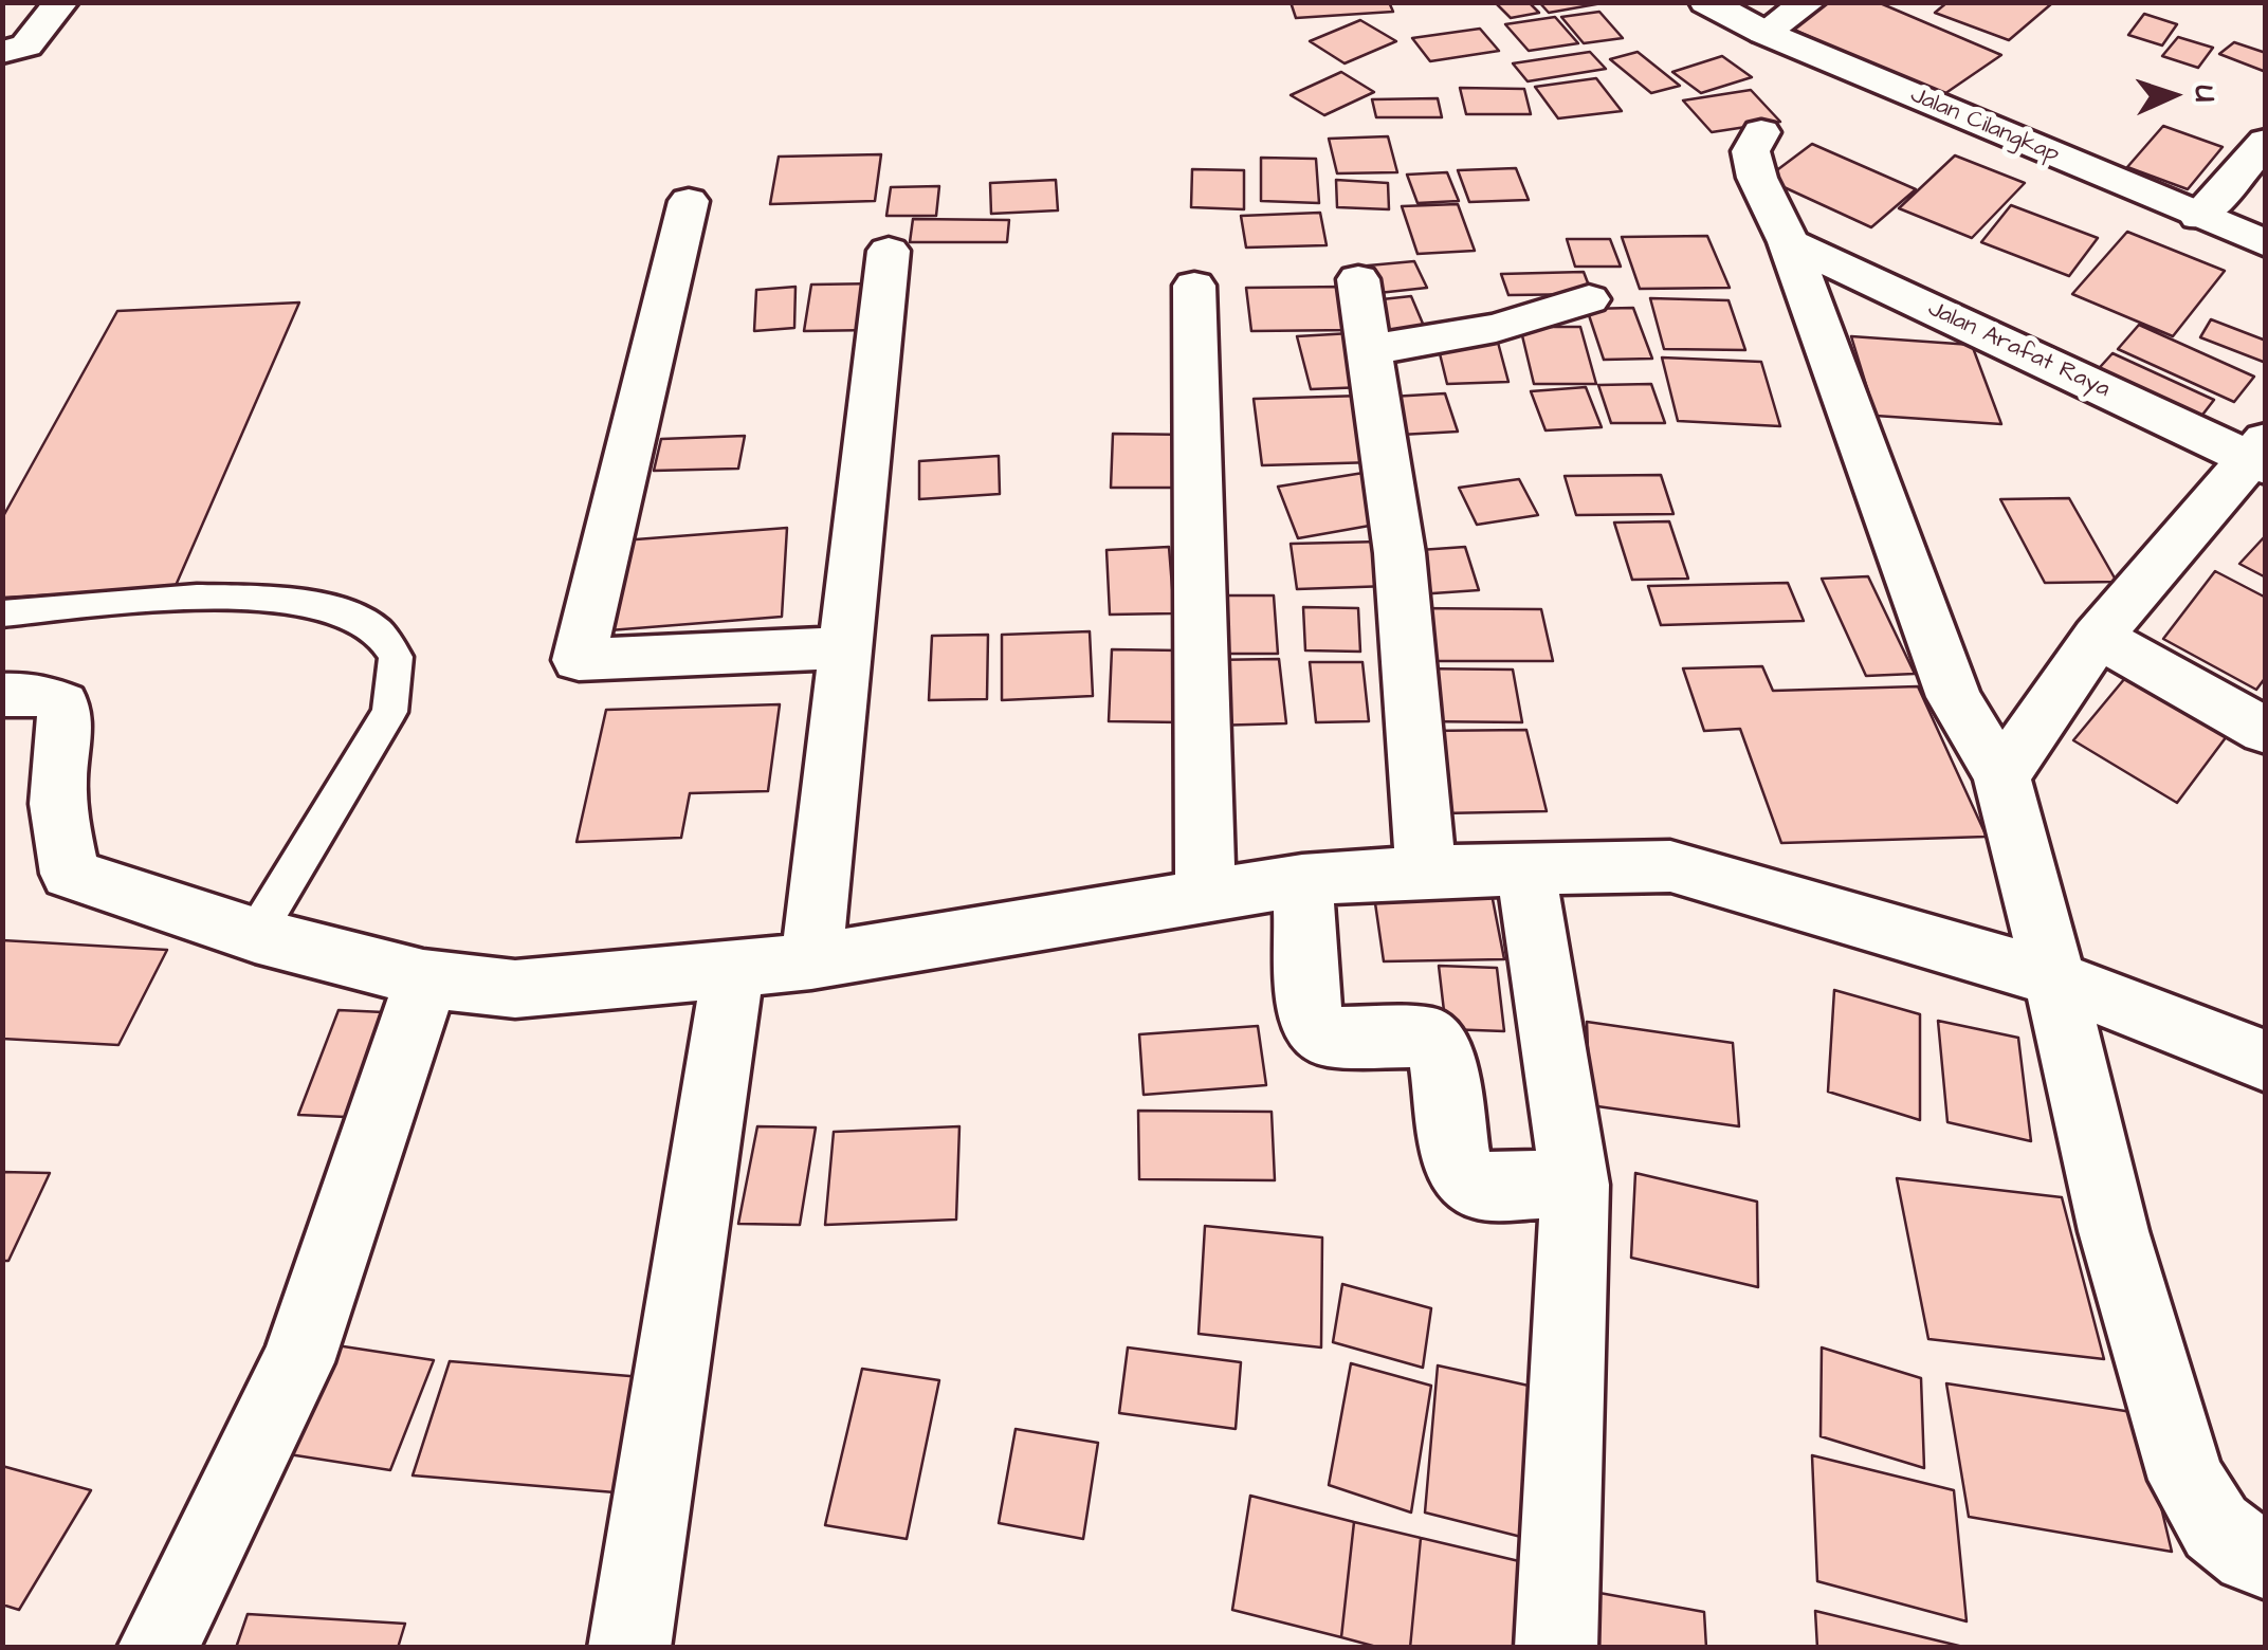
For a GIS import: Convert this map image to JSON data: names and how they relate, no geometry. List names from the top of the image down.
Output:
{
  "streets": {
    "street": ["Jalan Cilangkap", "Jalan Arafat Raya"]
  },
  "north": "right"
}
